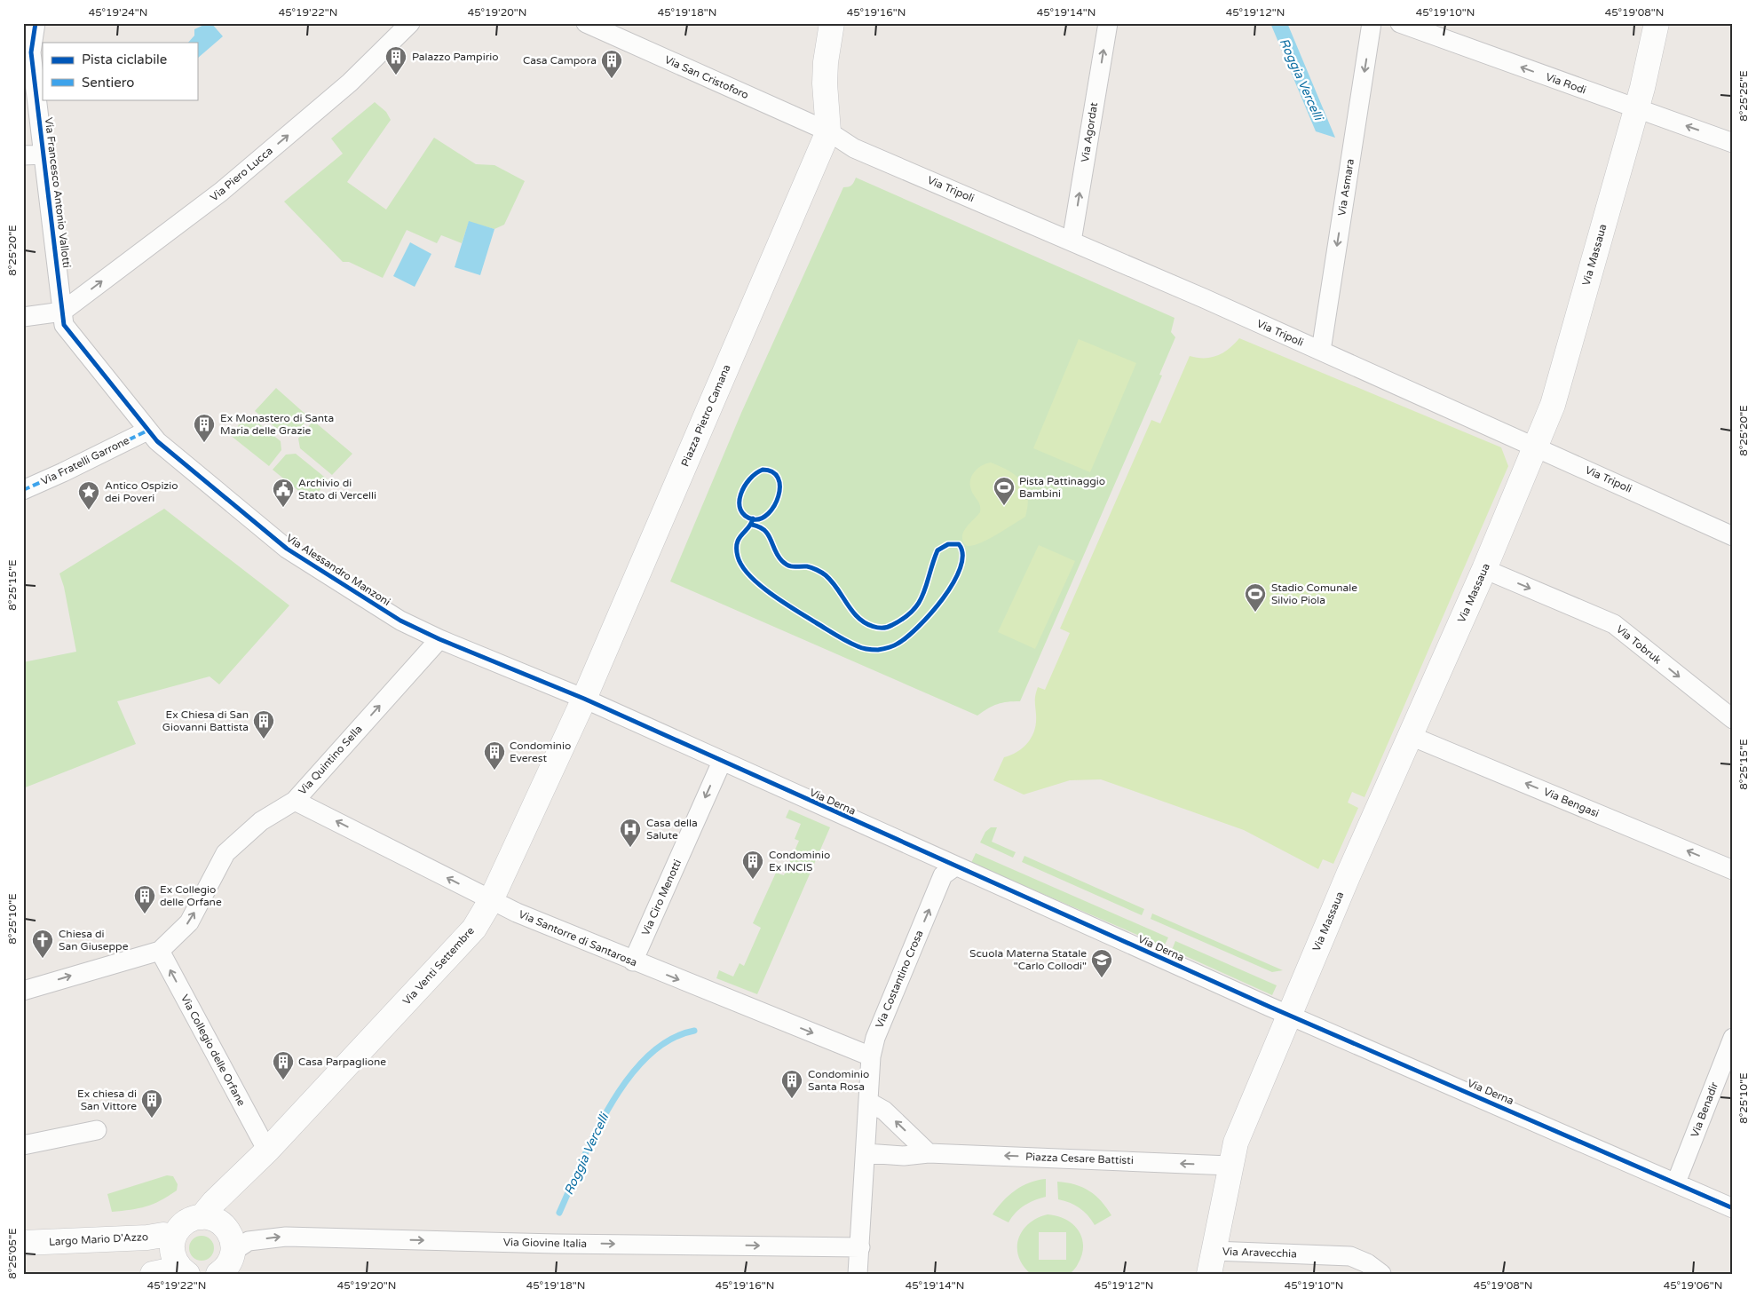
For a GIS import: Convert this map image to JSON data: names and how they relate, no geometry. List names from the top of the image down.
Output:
{
  "streets": {
    "main road": [
      "Via Massaua",
      "Piazza Pietro Camana",
      "Via Venti Settembre",
      "Largo Mario D'Azzo"
    ],
    "street": [
      "Via San Cristoforo",
      "Via Rodi",
      "Via Agordat",
      "Via Piero Lucca",
      "Via Asmara",
      "Via Tripoli",
      "Via Francesco Antonio Vallotti",
      "Via Fratelli Garrone",
      "Via Alessandro Manzoni",
      "Via Tobruk",
      "Via Quintino Sella",
      "Via Derna",
      "Via Bengasi",
      "Via Ciro Menotti",
      "Via Santorre di Santarosa",
      "Via Costantino Crosa",
      "Via Collegio delle Orfane",
      "Via Benadir",
      "Piazza Cesare Battisti",
      "Via Giovine Italia",
      "Via Aravecchia"
    ]
  },
  "crossings": [
    ["Via San Cristoforo", "Via Tripoli"],
    ["Via San Cristoforo", "Piazza Pietro Camana"],
    ["Via Rodi", "Via Massaua"],
    ["Via Agordat", "Via Tripoli"],
    ["Via Piero Lucca", "Via Francesco Antonio Vallotti"],
    ["Via Piero Lucca", "Via Alessandro Manzoni"],
    ["Via Asmara", "Via Tripoli"],
    ["Via Tripoli", "Via Massaua"],
    ["Via Tripoli", "Piazza Pietro Camana"],
    ["Via Francesco Antonio Vallotti", "Via Alessandro Manzoni"],
    ["Via Massaua", "Via Tobruk"],
    ["Via Massaua", "Via Derna"],
    ["Via Massaua", "Via Bengasi"],
    ["Via Massaua", "Piazza Cesare Battisti"],
    ["Piazza Pietro Camana", "Via Alessandro Manzoni"],
    ["Piazza Pietro Camana", "Via Derna"],
    ["Piazza Pietro Camana", "Via Venti Settembre"],
    ["Via Fratelli Garrone", "Via Alessandro Manzoni"],
    ["Via Alessandro Manzoni", "Via Quintino Sella"],
    ["Via Alessandro Manzoni", "Via Derna"],
    ["Via Alessandro Manzoni", "Via Venti Settembre"],
    ["Via Quintino Sella", "Via Santorre di Santarosa"],
    ["Via Quintino Sella", "Via Collegio delle Orfane"],
    ["Via Derna", "Via Ciro Menotti"],
    ["Via Derna", "Via Venti Settembre"],
    ["Via Derna", "Via Costantino Crosa"],
    ["Via Derna", "Via Benadir"],
    ["Via Ciro Menotti", "Via Santorre di Santarosa"],
    ["Via Santorre di Santarosa", "Via Venti Settembre"],
    ["Via Santorre di Santarosa", "Via Costantino Crosa"],
    ["Via Venti Settembre", "Via Collegio delle Orfane"]
  ],
  "one_way": [
    "Via Rodi",
    "Via Agordat",
    "Via Piero Lucca",
    "Via Asmara",
    "Via Tobruk",
    "Via Quintino Sella",
    "Via Bengasi",
    "Via Ciro Menotti",
    "Via Costantino Crosa",
    "Via Collegio delle Orfane",
    "Piazza Cesare Battisti",
    "Via Giovine Italia"
  ],
  "water": ["Roggia Vercelli"],
  "places": {
    "building": [
      "Palazzo Pampirio",
      "Casa Campora",
      "Ex Monastero di Santa Maria delle Grazie",
      "Ex Chiesa di San Giovanni Battista",
      "Condominio Everest",
      "Condominio Ex INCIS",
      "Ex Collegio delle Orfane",
      "Casa Parpaglione",
      "Condominio Santa Rosa",
      "Ex chiesa di San Vittore"
    ],
    "sports": ["Pista Pattinaggio Bambini", "Stadio Comunale Silvio Piola"],
    "public building": ["Archivio di Stato di Vercelli"],
    "place": ["Antico Ospizio dei Poveri"],
    "hospital": ["Casa della Salute"],
    "church": ["Chiesa di San Giuseppe"],
    "school or university": ["Scuola Materna Statale \"Carlo Collodi\""]
  },
  "legend": ["Pista ciclabile", "Sentiero"],
  "coordinates": [
    "45°19'24\"N",
    "45°19'22\"N",
    "45°19'20\"N",
    "45°19'18\"N",
    "45°19'16\"N",
    "45°19'14\"N",
    "45°19'12\"N",
    "45°19'10\"N",
    "45°19'08\"N",
    "8°25'25\"E",
    "8°25'20\"E",
    "8°25'15\"E",
    "8°25'10\"E",
    "8°25'05\"E",
    "45°19'06\"N"
  ]
}
